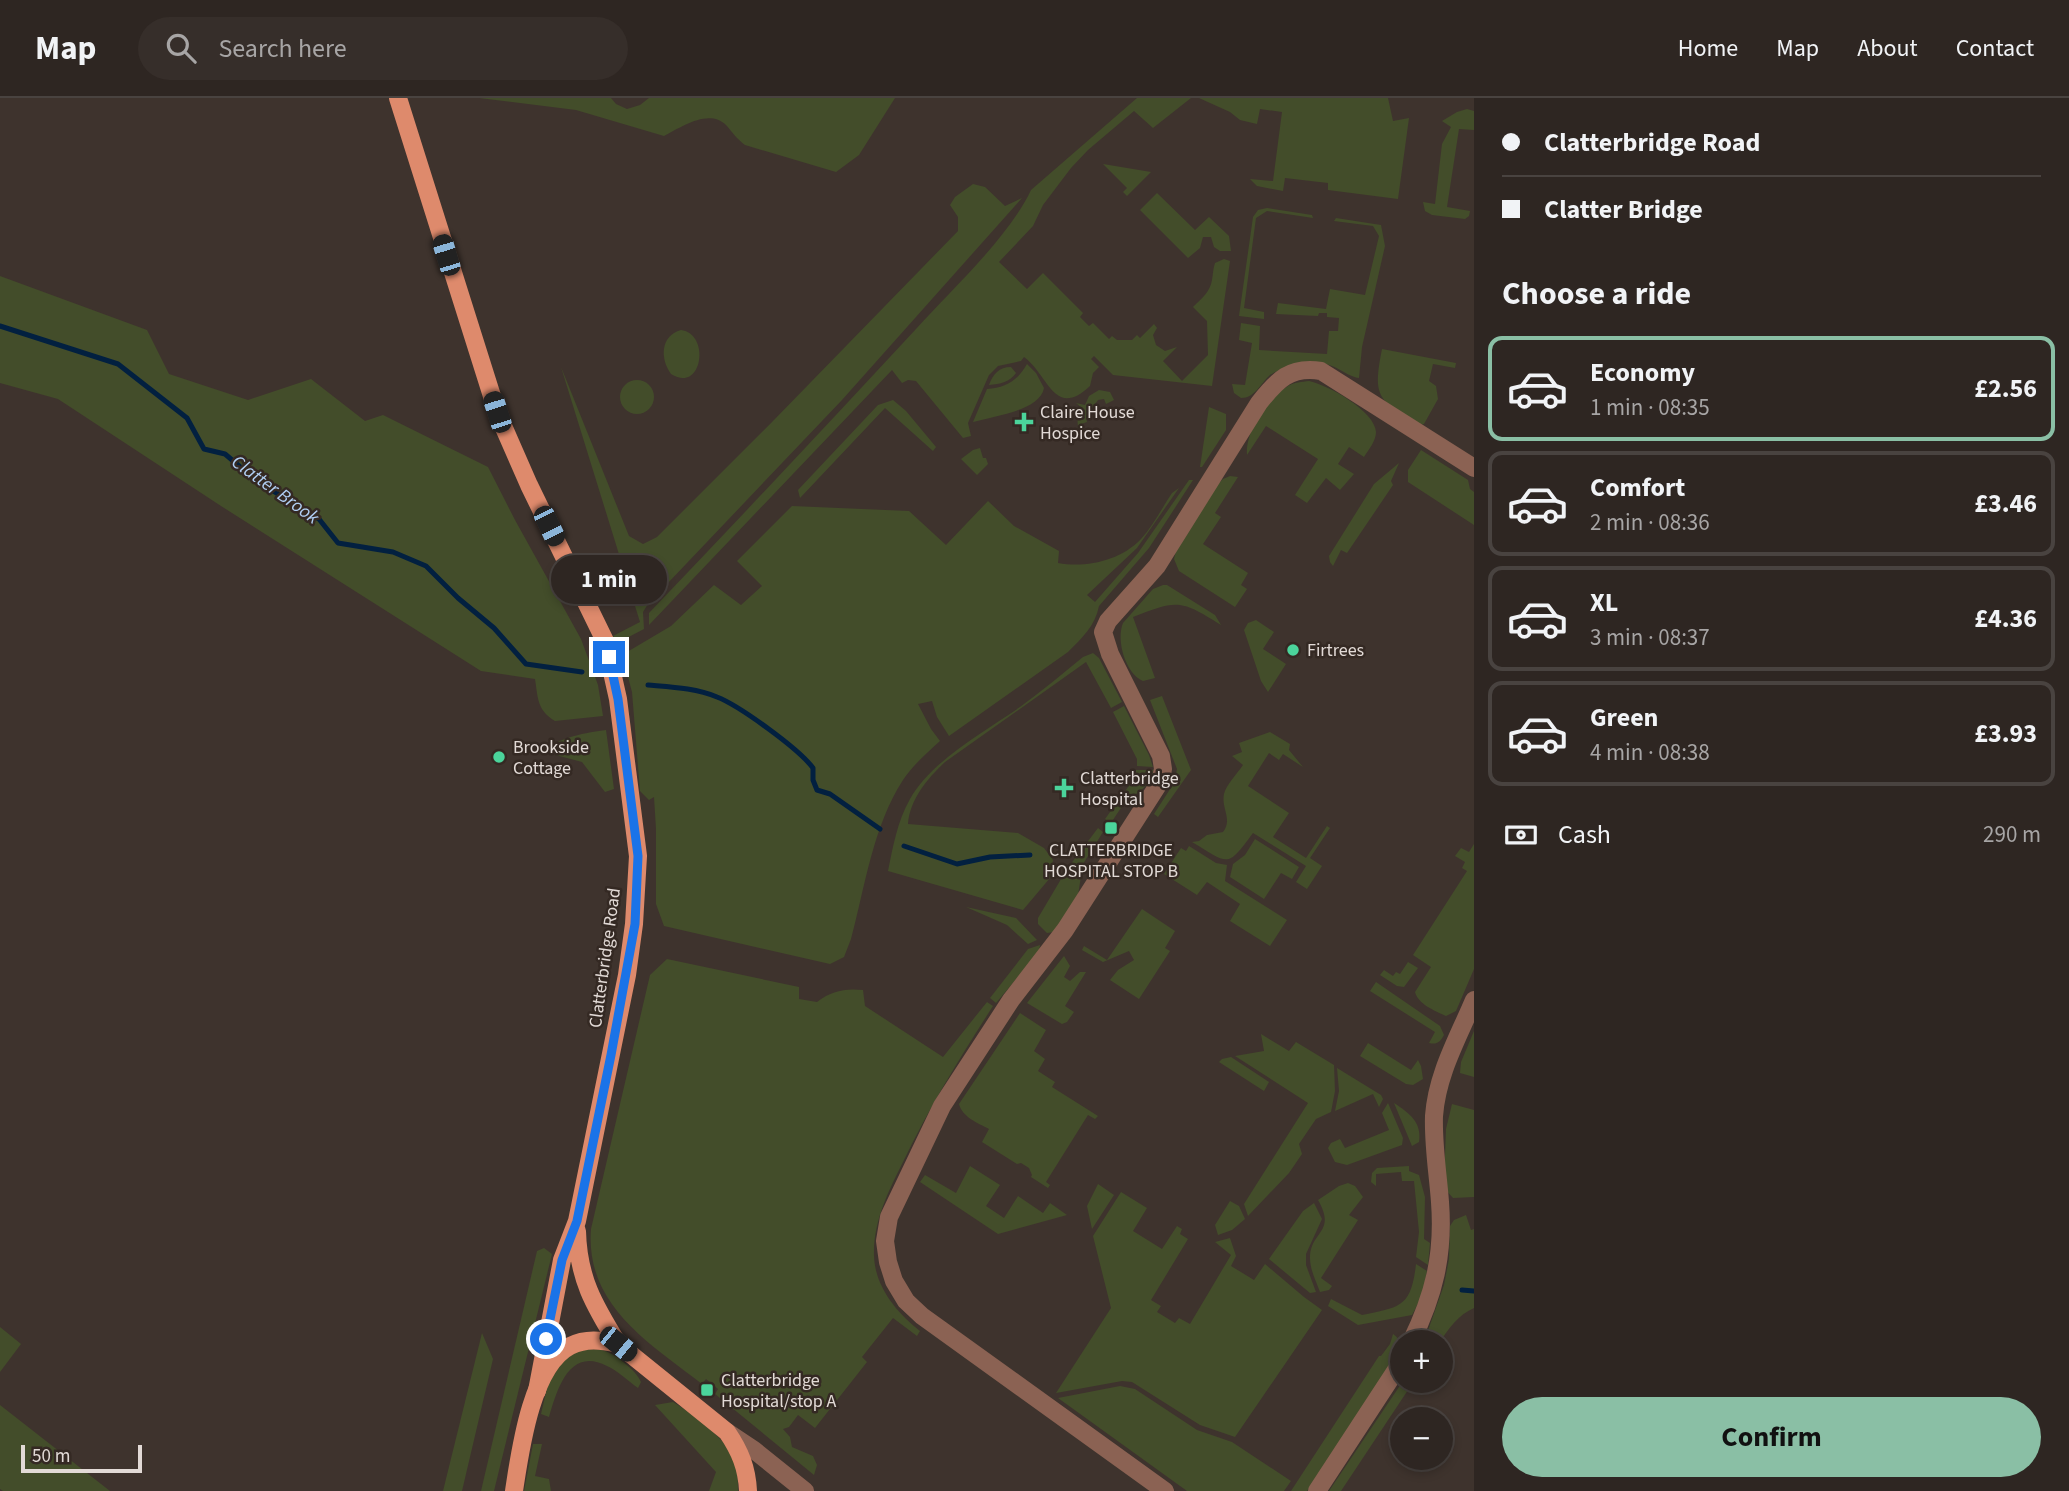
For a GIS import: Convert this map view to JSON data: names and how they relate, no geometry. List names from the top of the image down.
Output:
{
  "streets": {
    "main road": ["Clatterbridge Road"]
  },
  "water": ["Clatter Brook"],
  "places": {
    "health": ["Claire House Hospice", "Clatterbridge Hospital"],
    "other": ["Firtrees", "Brookside Cottage"],
    "transit": ["CLATTERBRIDGE HOSPITAL STOP B", "Clatterbridge Hospital/stop A"]
  },
  "scale_bar": "50 m",
  "page": {
    "header": "Map",
    "search": "Search here",
    "nav": [
      "Home",
      "Map",
      "About",
      "Contact"
    ],
    "banner": ["Clatterbridge Road", "Clatter Bridge"],
    "heading": "Choose a ride",
    "list": [
      {
        "name": "Economy",
        "note": "1 min · 08:35",
        "value": "£2.56"
      },
      {
        "name": "Comfort",
        "note": "2 min · 08:36",
        "value": "£3.46"
      },
      {
        "name": "XL",
        "note": "3 min · 08:37",
        "value": "£4.36"
      },
      {
        "name": "Green",
        "note": "4 min · 08:38",
        "value": "£3.93"
      }
    ],
    "bubble": "1 min",
    "pay": ["Cash", "290 m"],
    "map_buttons": ["+", "−"],
    "buttons": "Confirm",
    "scale": "50 m"
  }
}
